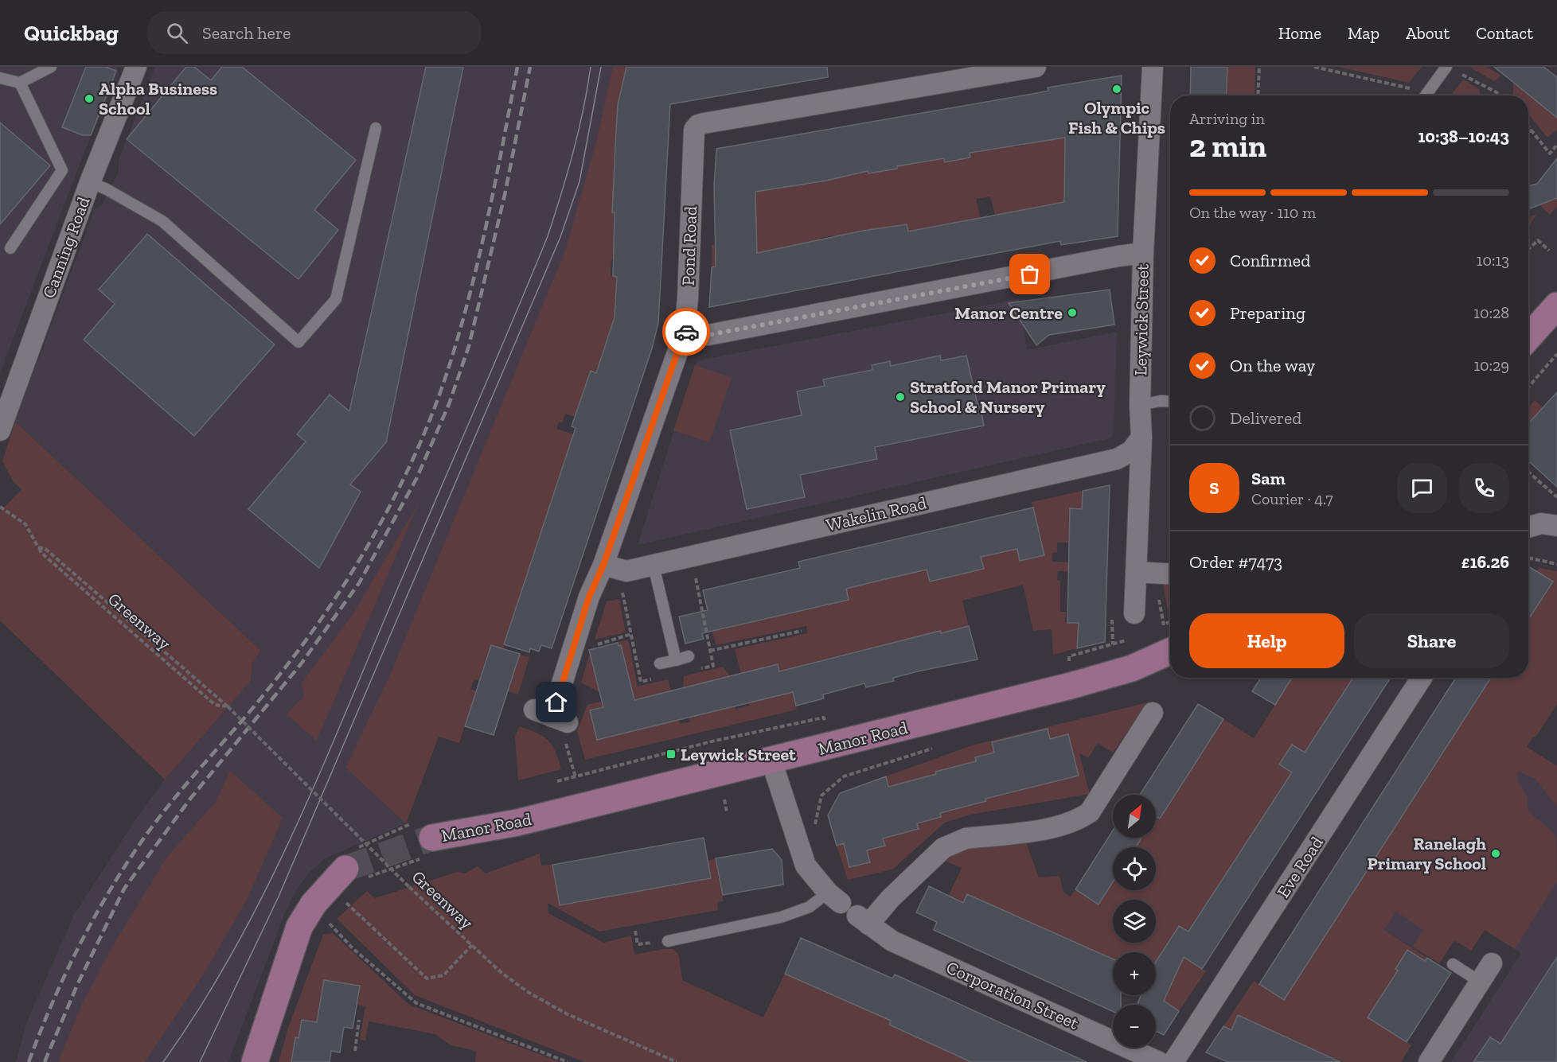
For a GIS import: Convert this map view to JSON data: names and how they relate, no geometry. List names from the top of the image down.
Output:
{
  "streets": {
    "main road": ["Manor Road"],
    "street": [
      "Pond Road",
      "Canning Road",
      "Leywick Street",
      "Wakelin Road",
      "Eve Road",
      "Corporation Street"
    ],
    "path": ["Greenway"]
  },
  "crossings": [
    ["Pond Road", "Wakelin Road"],
    ["Leywick Street", "Wakelin Road"]
  ],
  "places": {
    "other": [
      "Olympic Fish & Chips",
      "Alpha Business School",
      "Manor Centre",
      "Stratford Manor Primary School & Nursery",
      "Ranelagh Primary School"
    ],
    "transit": ["Leywick Street"]
  },
  "north": "top right",
  "page": {
    "header": "Quickbag",
    "search": "Search here",
    "nav": [
      "Home",
      "Map",
      "About",
      "Contact"
    ],
    "heading": ["2 min", "Arriving in", "10:38–10:43"],
    "panel": [
      "Sam",
      "Courier · 4.7",
      "Order #7473",
      "£16.26"
    ],
    "bar": "On the way · 110 m",
    "list": [
      ["Confirmed", "10:13"],
      ["Preparing", "10:28"],
      ["On the way", "10:29"],
      "Delivered"
    ],
    "round": "S",
    "buttons": ["Help", "Share"],
    "map_buttons": ["+", "−"]
  }
}
